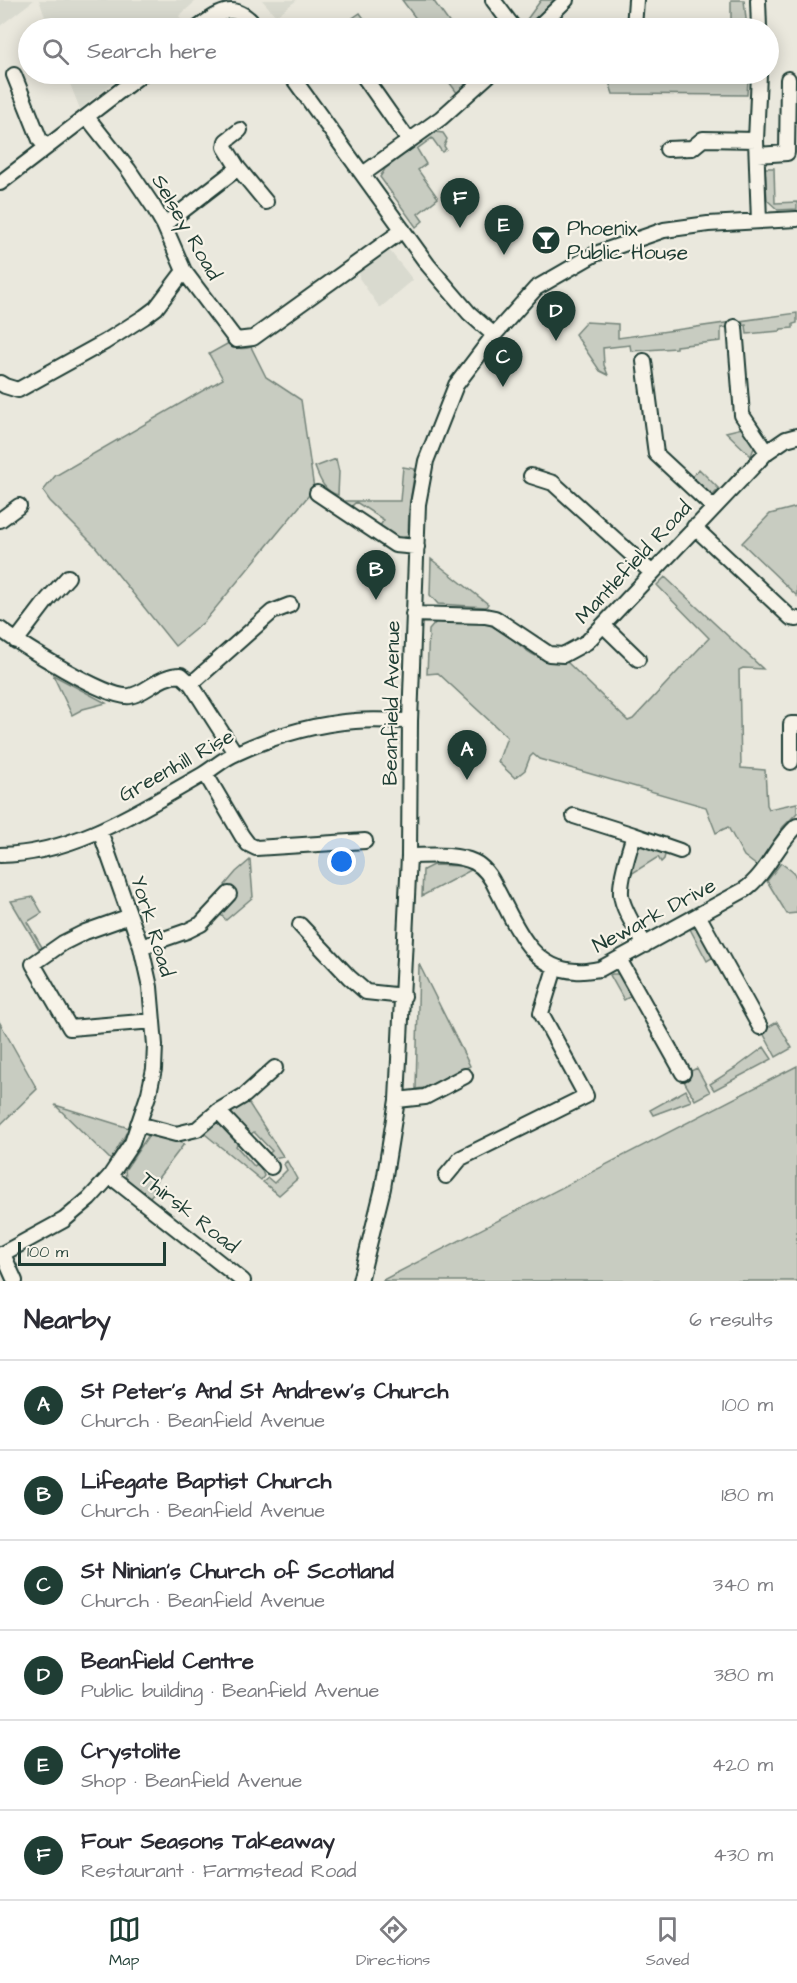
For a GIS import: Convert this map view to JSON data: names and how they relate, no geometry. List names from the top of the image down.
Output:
{
  "streets": {
    "street": [
      "Selsey Road",
      "Mantlefield Road",
      "Beanfield Avenue",
      "Greenhill Rise",
      "Newark Drive",
      "York Road",
      "Thirsk Road"
    ]
  },
  "crossings": [
    ["Mantlefield Road", "Beanfield Avenue"],
    ["Beanfield Avenue", "Greenhill Rise"],
    ["Greenhill Rise", "York Road"],
    ["York Road", "Thirsk Road"]
  ],
  "places": {
    "bar": ["Phoenix Public House"]
  },
  "scale_bar": "100 m",
  "page": {
    "search": "Search here",
    "pins": [
      "F",
      "E",
      "D",
      "C",
      "B",
      "A"
    ],
    "scale": "100 m",
    "heading": ["Nearby", "6 results"],
    "list": [
      {
        "mark": "A",
        "name": "St Peter's And St Andrew's Church",
        "note": "Church · Beanfield Avenue",
        "value": "100 m"
      },
      {
        "mark": "B",
        "name": "Lifegate Baptist Church",
        "note": "Church · Beanfield Avenue",
        "value": "180 m"
      },
      {
        "mark": "C",
        "name": "St Ninian's Church of Scotland",
        "note": "Church · Beanfield Avenue",
        "value": "340 m"
      },
      {
        "mark": "D",
        "name": "Beanfield Centre",
        "note": "Public building · Beanfield Avenue",
        "value": "380 m"
      },
      {
        "mark": "E",
        "name": "Crystolite",
        "note": "Shop · Beanfield Avenue",
        "value": "420 m"
      },
      {
        "mark": "F",
        "name": "Four Seasons Takeaway",
        "note": "Restaurant · Farmstead Road",
        "value": "430 m"
      }
    ],
    "nav": ["Map", "Directions", "Saved"]
  }
}
